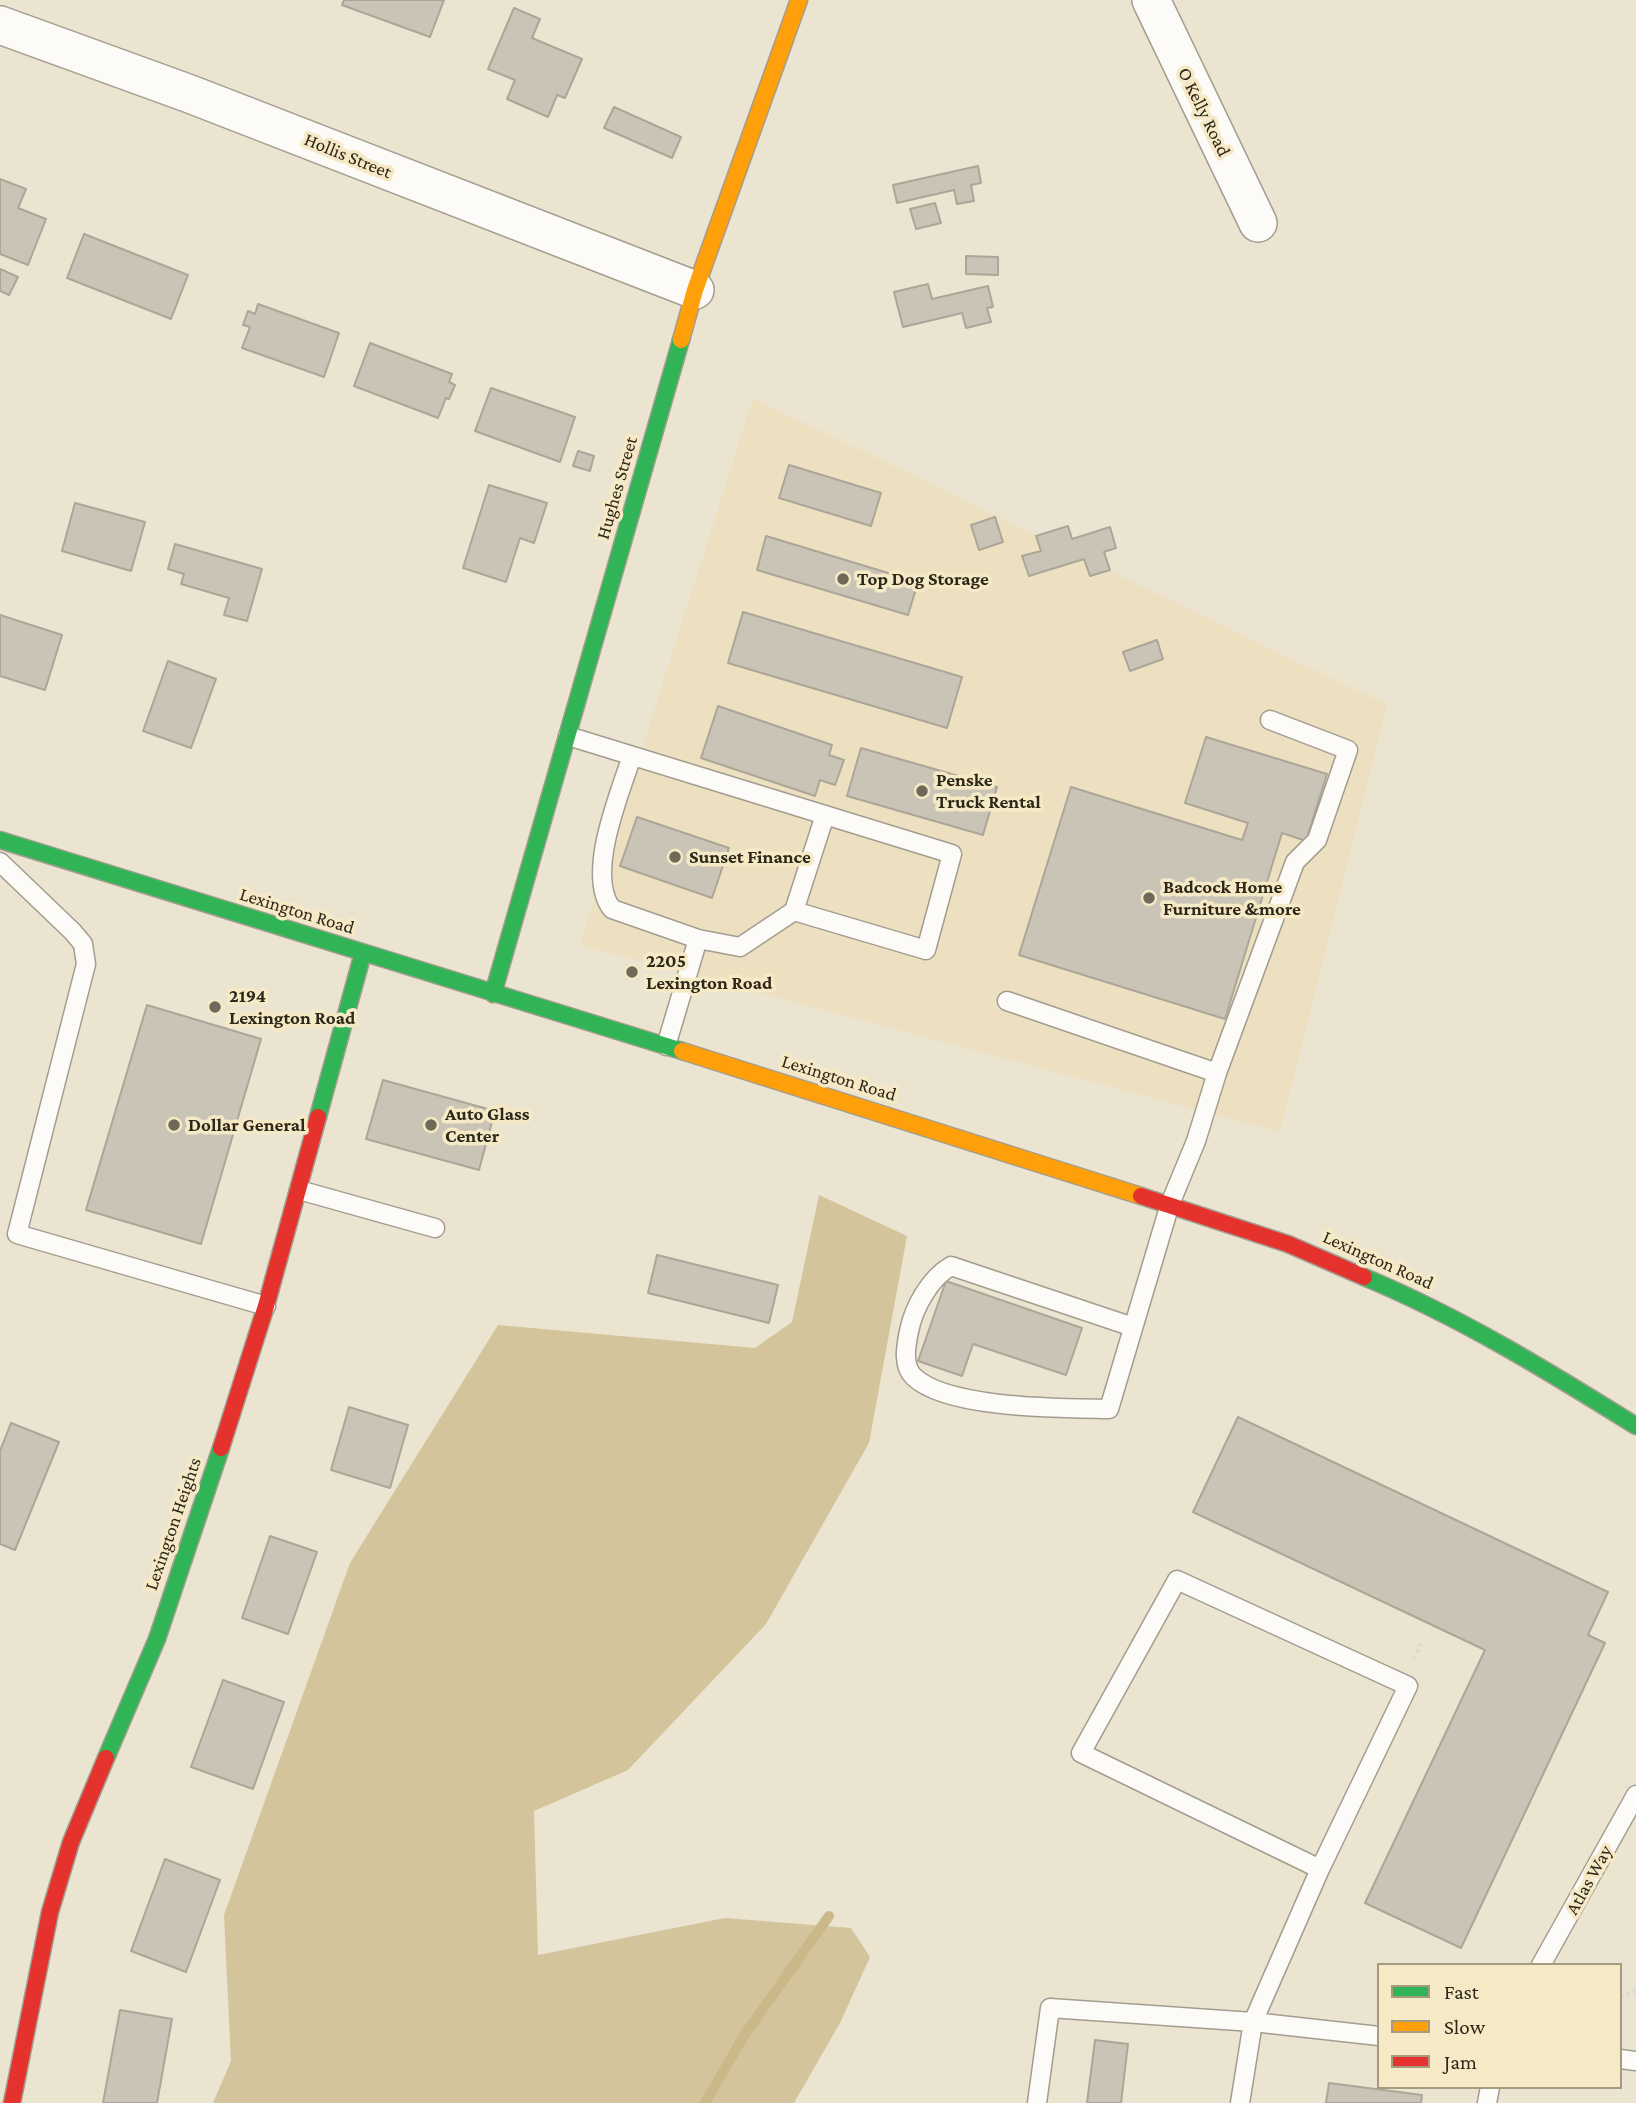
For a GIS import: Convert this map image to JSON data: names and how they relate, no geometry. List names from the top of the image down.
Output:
{
  "streets": {
    "main road": ["Hughes Street", "Lexington Road", "Lexington Heights"],
    "street": ["O Kelly Road", "Hollis Street"],
    "lane": ["Atlas Way"]
  },
  "crossings": [
    ["Hollis Street", "Hughes Street"],
    ["Hughes Street", "Lexington Road"],
    ["Lexington Road", "Lexington Heights"]
  ],
  "places": [
    "Top Dog Storage",
    "Penske Truck Rental",
    "Sunset Finance",
    "Badcock Home Furniture &more",
    "2205 Lexington Road",
    "2194 Lexington Road",
    "Dollar General",
    "Auto Glass Center"
  ],
  "legend": ["Fast", "Slow", "Jam"]
}
